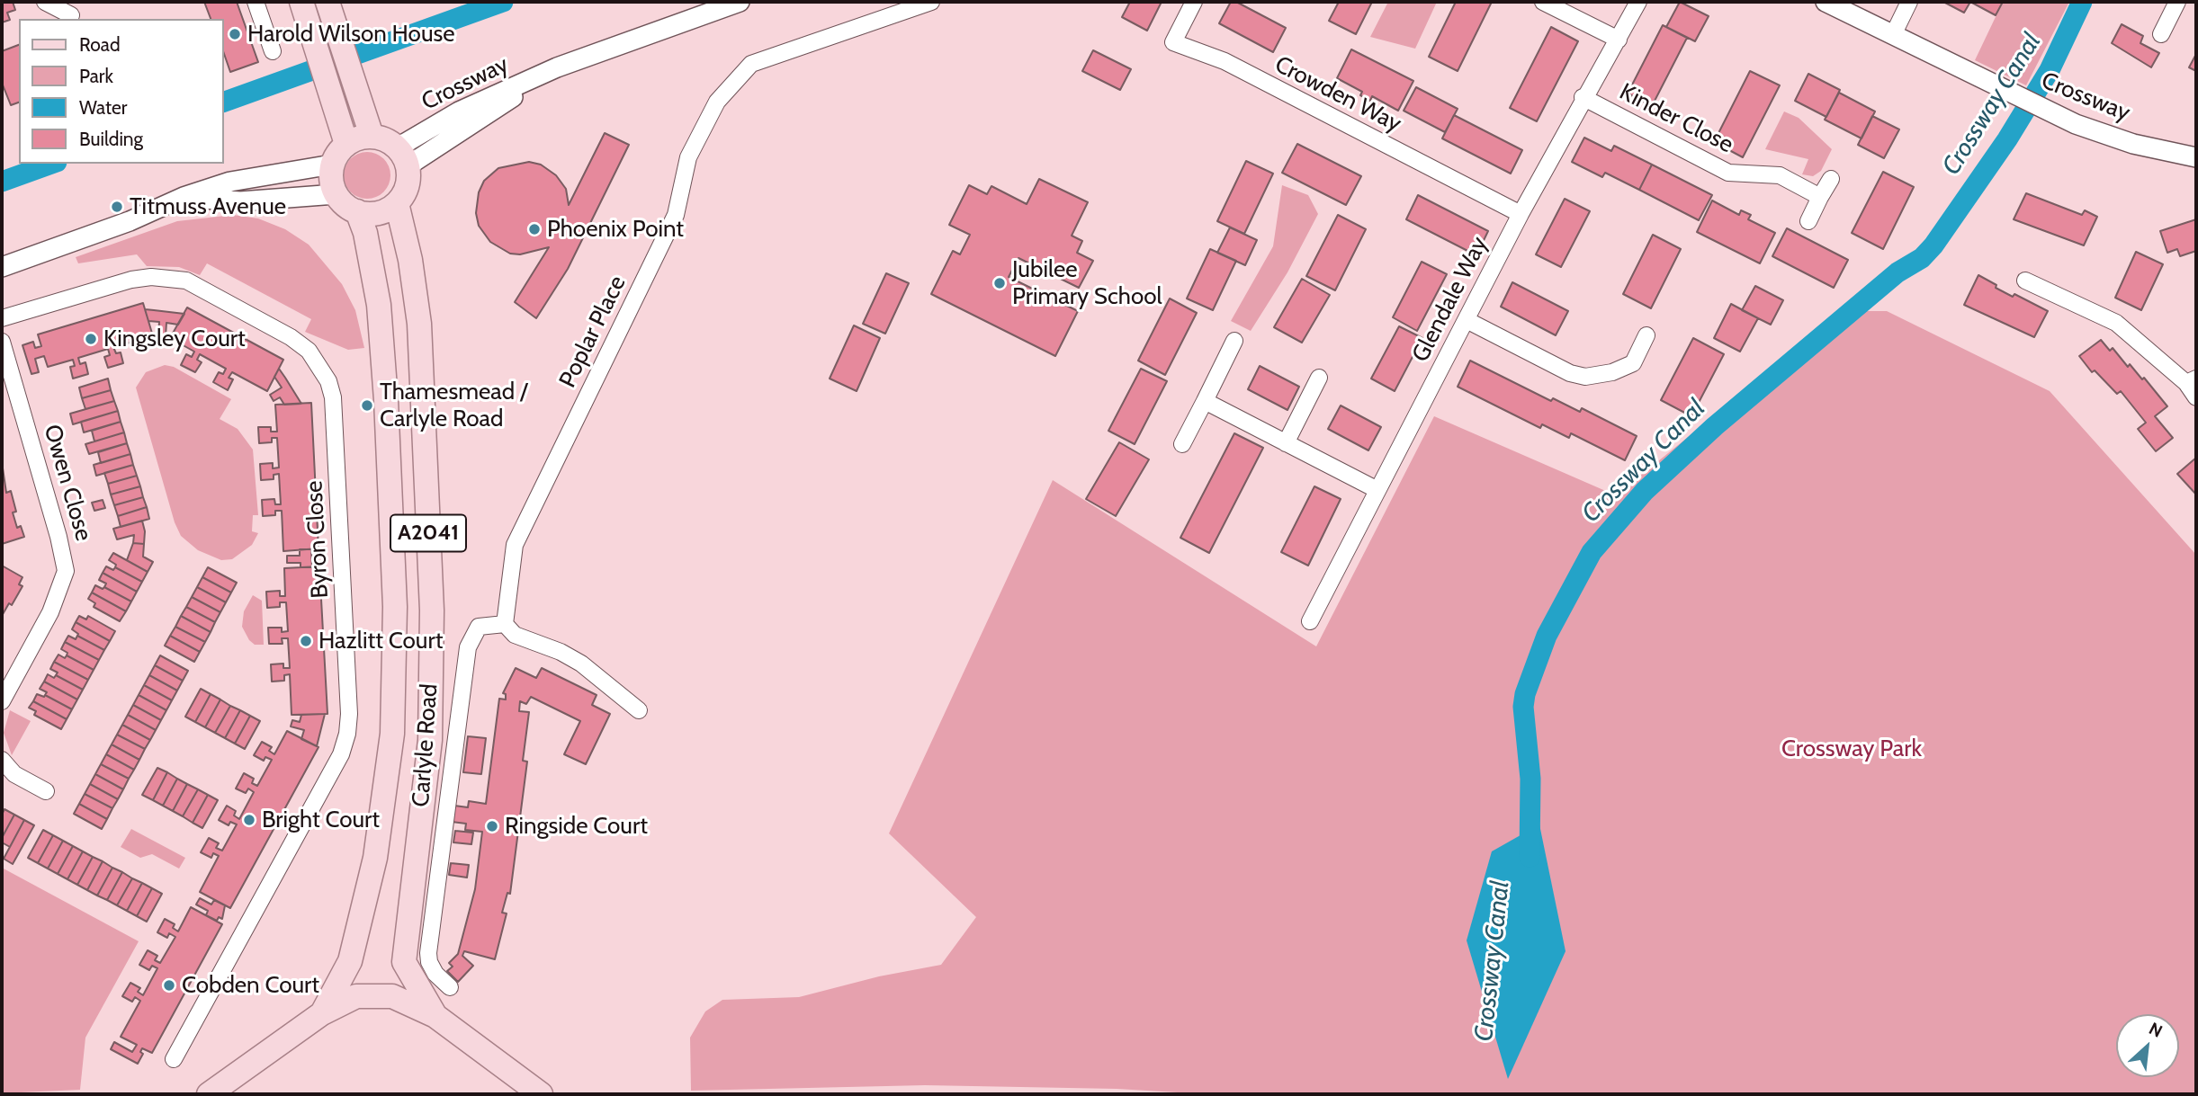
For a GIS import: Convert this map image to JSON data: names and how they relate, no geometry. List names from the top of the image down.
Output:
{
  "streets": {
    "main road": ["A2041", "Carlyle Road"],
    "street": [
      "Crossway",
      "Crowden Way",
      "Kinder Close",
      "Glendale Way",
      "Poplar Place",
      "Owen Close",
      "Byron Close"
    ]
  },
  "crossings": [
    ["Crossway", "Carlyle Road"],
    ["Crowden Way", "Glendale Way"],
    ["Kinder Close", "Glendale Way"]
  ],
  "water": ["Crossway Canal"],
  "parks": ["Crossway Park"],
  "places": [
    "Harold Wilson House",
    "Titmuss Avenue",
    "Phoenix Point",
    "Jubilee Primary School",
    "Kingsley Court",
    "Thamesmead / Carlyle Road",
    "Hazlitt Court",
    "Bright Court",
    "Ringside Court",
    "Cobden Court"
  ],
  "legend": [
    "Road",
    "Park",
    "Water",
    "Building"
  ],
  "north": "top right"
}
